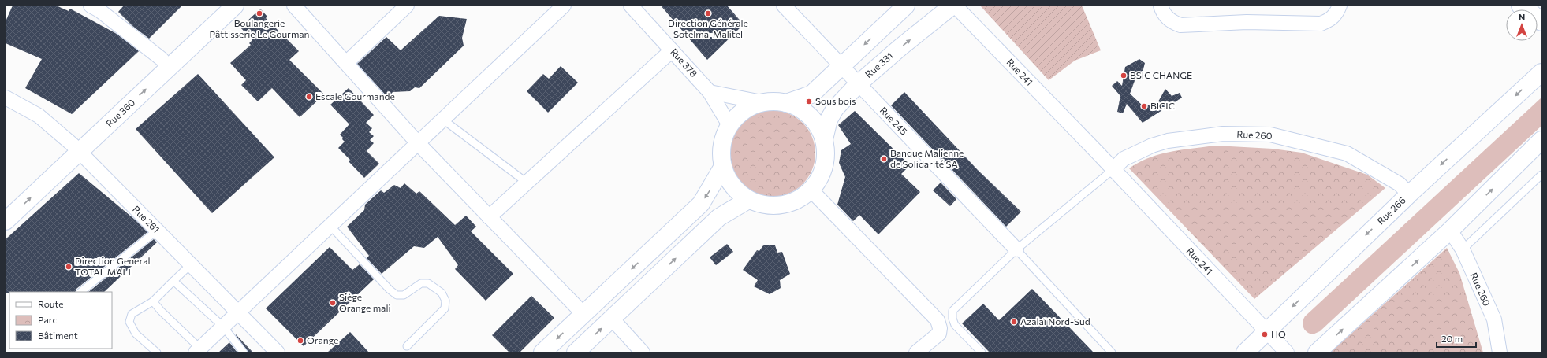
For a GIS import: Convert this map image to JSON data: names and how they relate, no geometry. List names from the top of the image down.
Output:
{
  "streets": {
    "main road": ["Rue 331", "Rue 360", "Rue 266"],
    "street": [
      "Rue 378",
      "Rue 241",
      "Rue 245",
      "Rue 260",
      "Rue 261"
    ]
  },
  "crossings": [
    ["Rue 378", "Rue 331"],
    ["Rue 331", "Rue 241"],
    ["Rue 331", "Rue 245"],
    ["Rue 241", "Rue 260"],
    ["Rue 241", "Rue 266"],
    ["Rue 360", "Rue 261"],
    ["Rue 260", "Rue 266"]
  ],
  "places": [
    "Boulangerie Pâttisserie Le Gourman",
    "Direction Générale Sotelma-Malitel",
    "BSIC CHANGE",
    "Escale Gourmande",
    "Sous bois",
    "BICIC",
    "Banque Malienne de Solidarité SA",
    "Direction General TOTAL MALI",
    "Siège Orange mali",
    "Azalaï Nord-Sud",
    "HQ",
    "Orange"
  ],
  "legend": ["Route", "Parc", "Bâtiment"],
  "scale_bar": "20 m",
  "north": "top"
}
